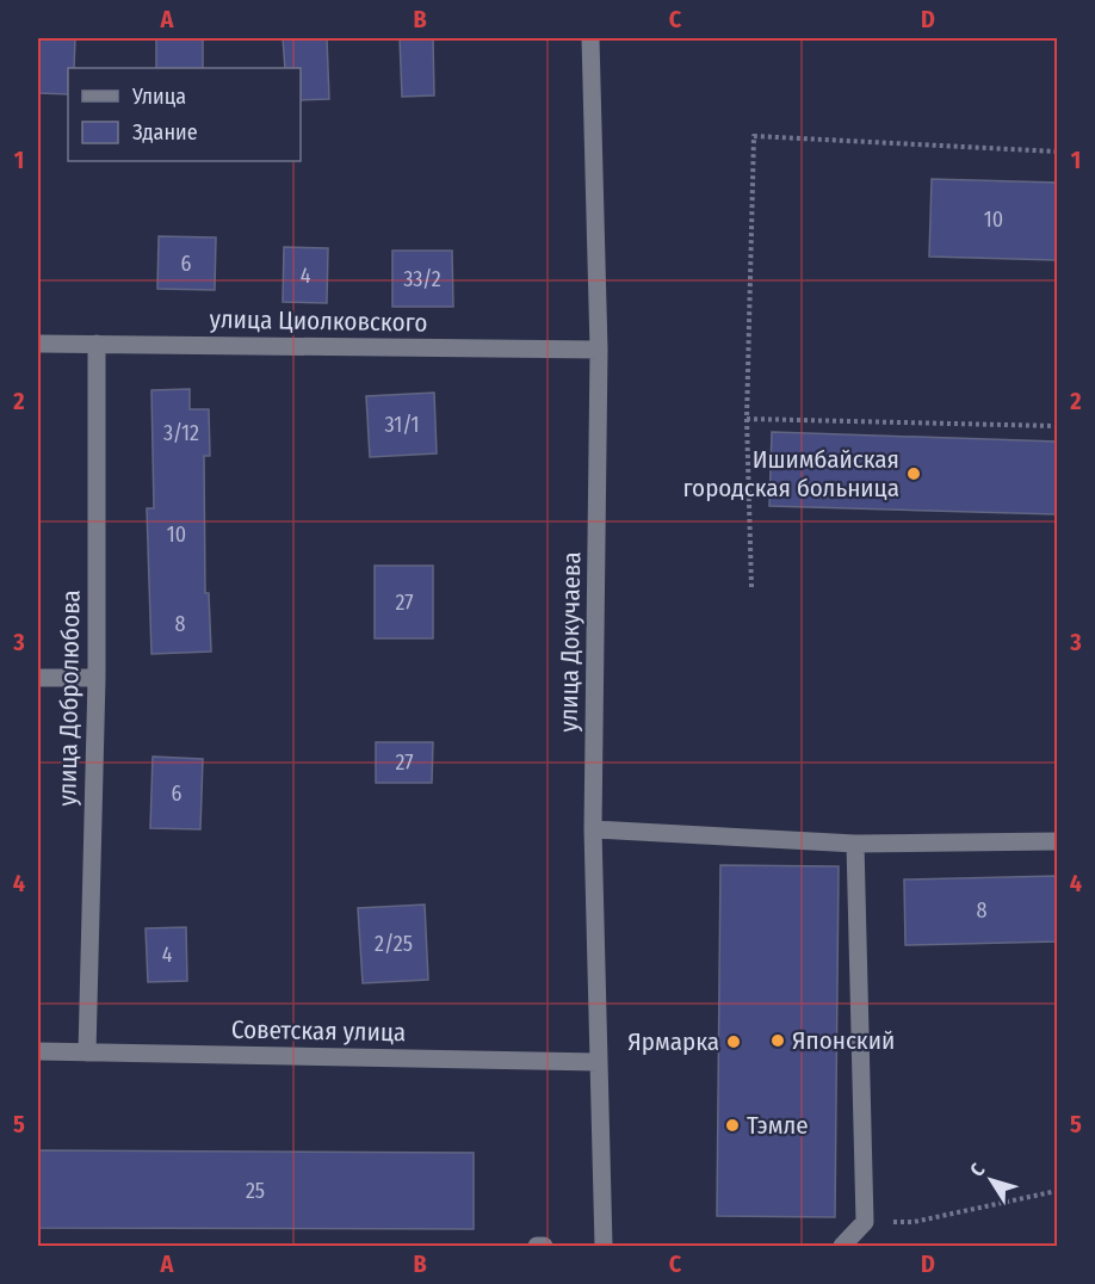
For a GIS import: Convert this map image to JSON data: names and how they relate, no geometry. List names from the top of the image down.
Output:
{
  "streets": {
    "street": [
      "улица Циолковского",
      "улица Докучаева",
      "улица Добролюбова",
      "Советская улица"
    ]
  },
  "crossings": [
    ["улица Циолковского", "улица Докучаева"],
    ["улица Циолковского", "улица Добролюбова"],
    ["улица Докучаева", "Советская улица"],
    ["улица Добролюбова", "Советская улица"]
  ],
  "places": [
    "Ишимбайская городская больница",
    "Японский",
    "Ярмарка",
    "Тэмле"
  ],
  "house_numbers": [
    "10",
    "6",
    "4",
    "33/2",
    "31/1",
    "3/12",
    "10",
    "27",
    "8",
    "27",
    "6",
    "8",
    "2/25",
    "4",
    "25"
  ],
  "legend": ["Улица", "Здание"],
  "north": "top left",
  "grid": {
    "columns": [
      "A",
      "B",
      "C",
      "D"
    ],
    "rows": [
      "1",
      "2",
      "3",
      "4",
      "5"
    ]
  }
}
